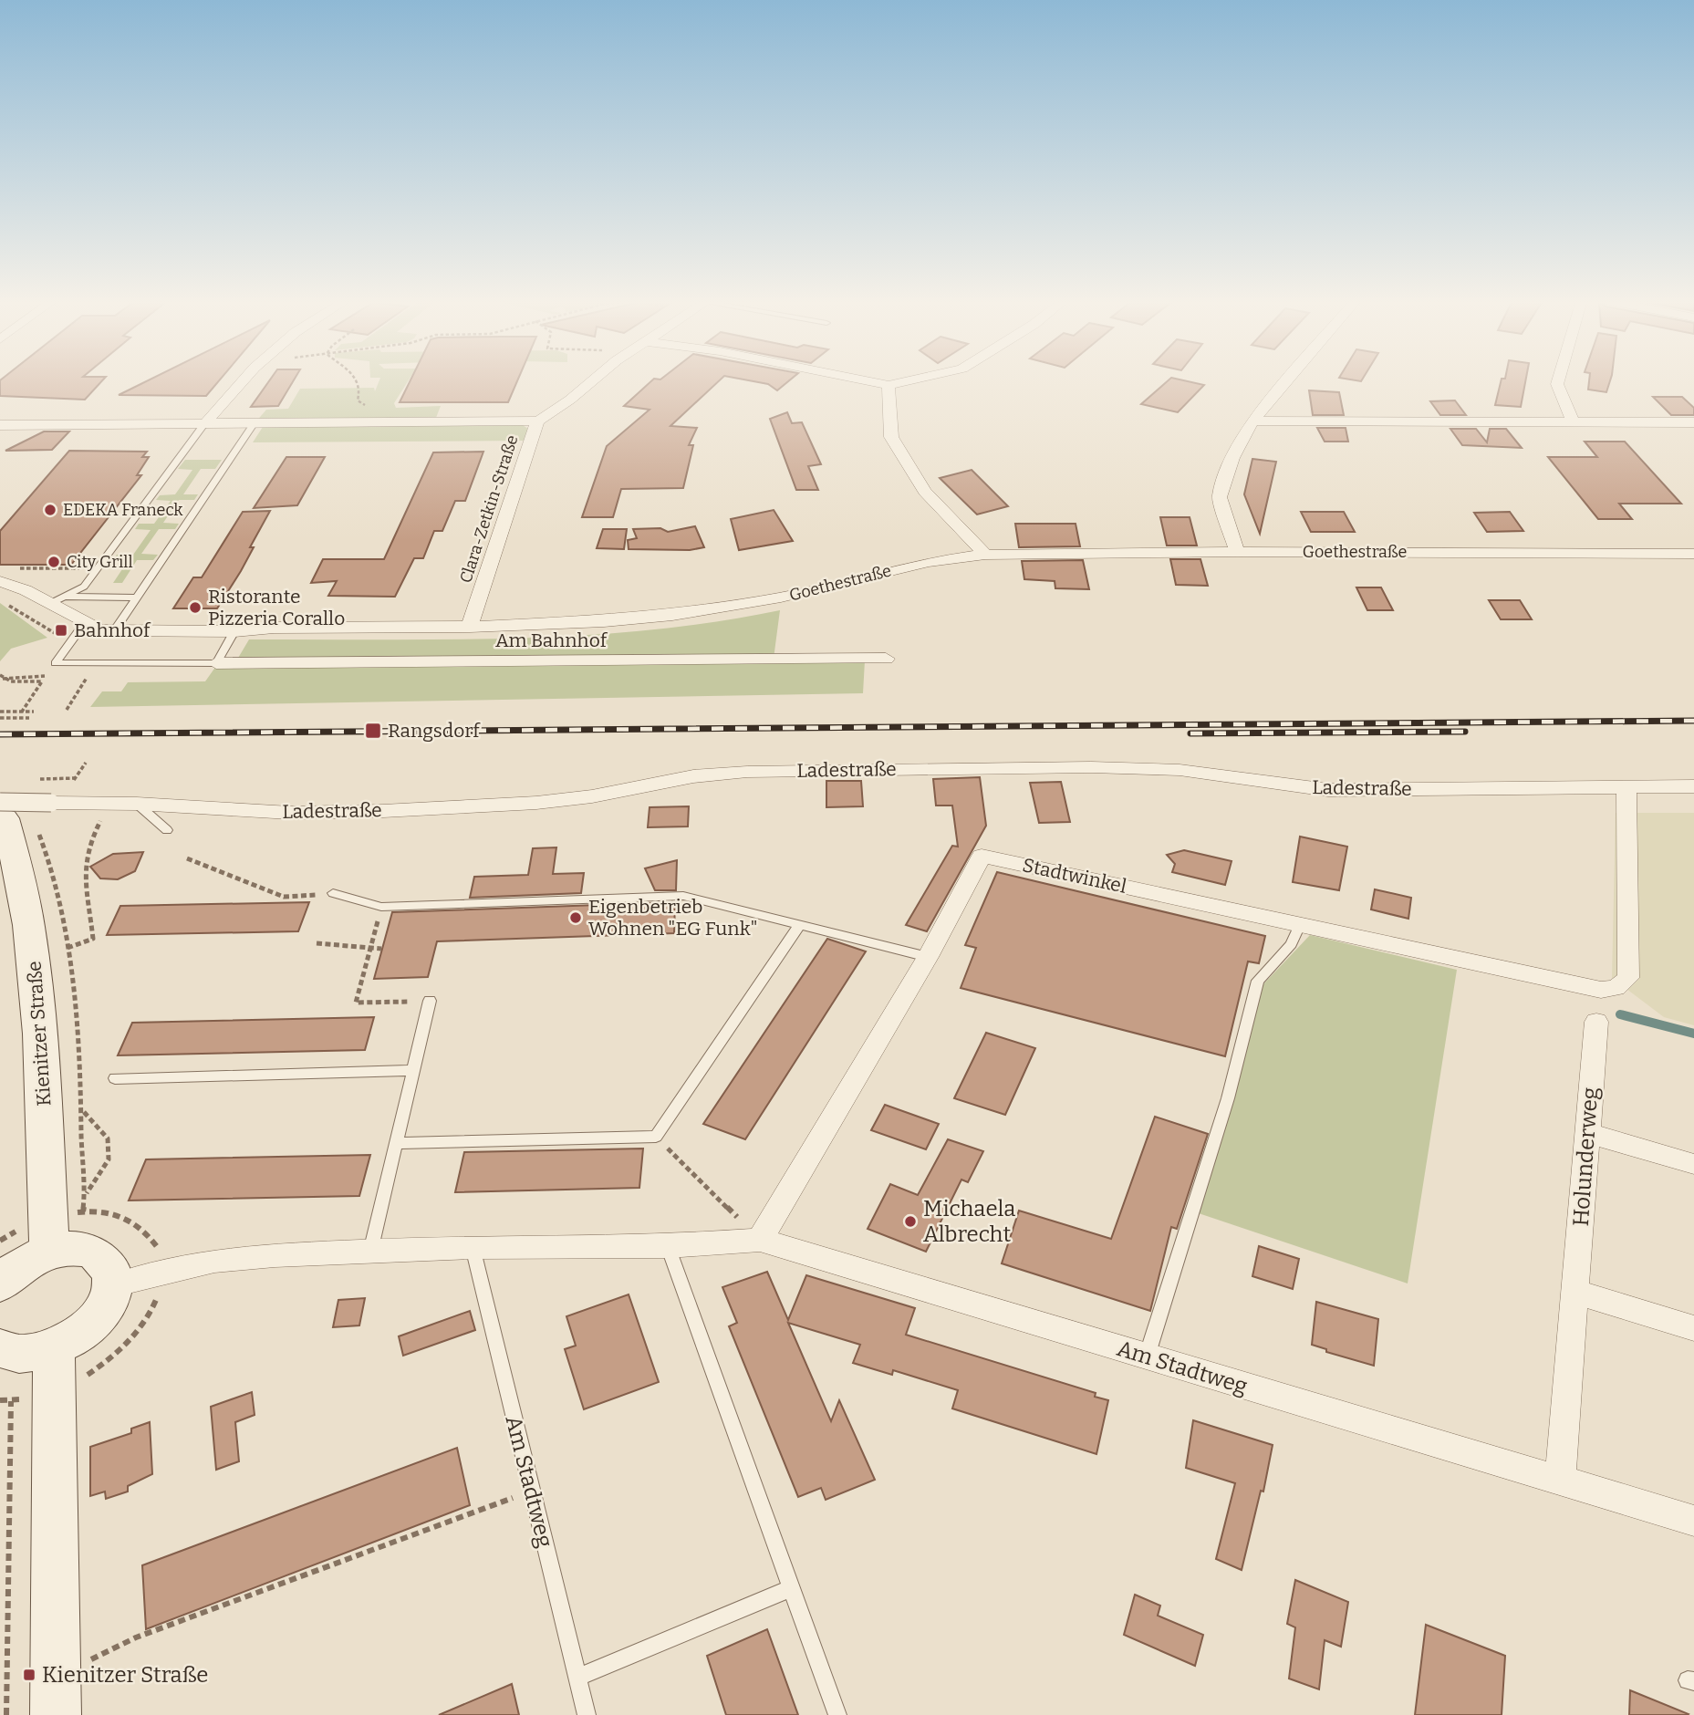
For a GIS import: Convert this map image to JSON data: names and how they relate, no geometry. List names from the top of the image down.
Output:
{
  "streets": {
    "street": [
      "Clara-Zetkin-Straße",
      "Goethestraße",
      "Am Bahnhof",
      "Ladestraße",
      "Stadtwinkel",
      "Kienitzer Straße",
      "Holunderweg",
      "Am Stadtweg"
    ]
  },
  "crossings": [
    ["Clara-Zetkin-Straße", "Goethestraße"],
    ["Ladestraße", "Stadtwinkel"],
    ["Ladestraße", "Kienitzer Straße"],
    ["Stadtwinkel", "Am Stadtweg"],
    ["Holunderweg", "Am Stadtweg"]
  ],
  "places": {
    "other": [
      "EDEKA Franeck",
      "City Grill",
      "Ristorante Pizzeria Corallo",
      "Eigenbetrieb Wohnen \"EG Funk\"",
      "Michaela Albrecht"
    ],
    "transit": ["Bahnhof", "Rangsdorf", "Kienitzer Straße"]
  }
}
